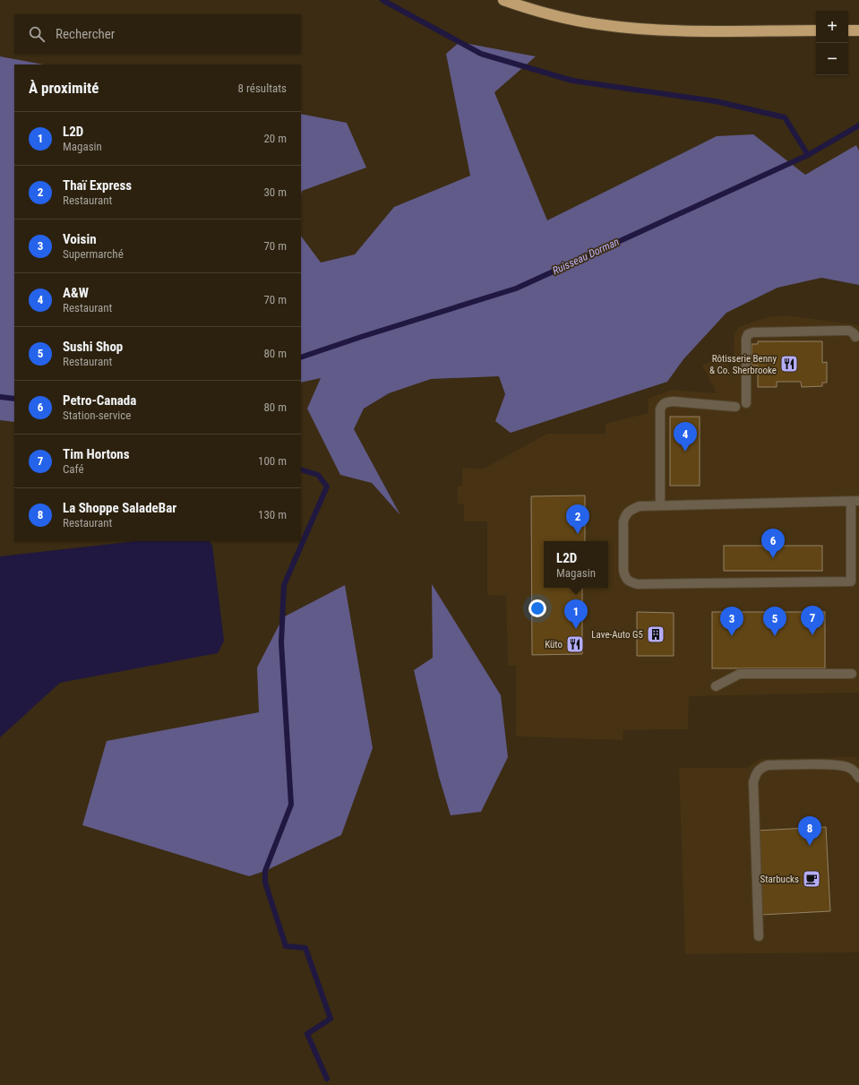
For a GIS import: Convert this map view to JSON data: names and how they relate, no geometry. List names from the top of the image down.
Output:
{
  "water": ["Ruisseau Dorman"],
  "places": {
    "restaurant": ["Rôtisserie Benny & Co. Sherbrooke", "Küto"],
    "building": ["Lave-Auto G5"],
    "cafe": ["Starbucks"]
  },
  "page": {
    "map_buttons": ["+", "−"],
    "search": "Rechercher",
    "heading": ["À proximité", "8 résultats"],
    "list": [
      {
        "mark": "1",
        "name": "L2D",
        "note": "Magasin",
        "value": "20 m"
      },
      {
        "mark": "2",
        "name": "Thaï Express",
        "note": "Restaurant",
        "value": "30 m"
      },
      {
        "mark": "3",
        "name": "Voisin",
        "note": "Supermarché",
        "value": "70 m"
      },
      {
        "mark": "4",
        "name": "A&W",
        "note": "Restaurant",
        "value": "70 m"
      },
      {
        "mark": "5",
        "name": "Sushi Shop",
        "note": "Restaurant",
        "value": "80 m"
      },
      {
        "mark": "6",
        "name": "Petro-Canada",
        "note": "Station-service",
        "value": "80 m"
      },
      {
        "mark": "7",
        "name": "Tim Hortons",
        "note": "Café",
        "value": "100 m"
      },
      {
        "mark": "8",
        "name": "La Shoppe SaladeBar",
        "note": "Restaurant",
        "value": "130 m"
      }
    ],
    "pins": [
      "4",
      "2",
      "6",
      "1",
      "7",
      "3",
      "5",
      "8"
    ],
    "popup": ["L2D", "Magasin"]
  }
}
